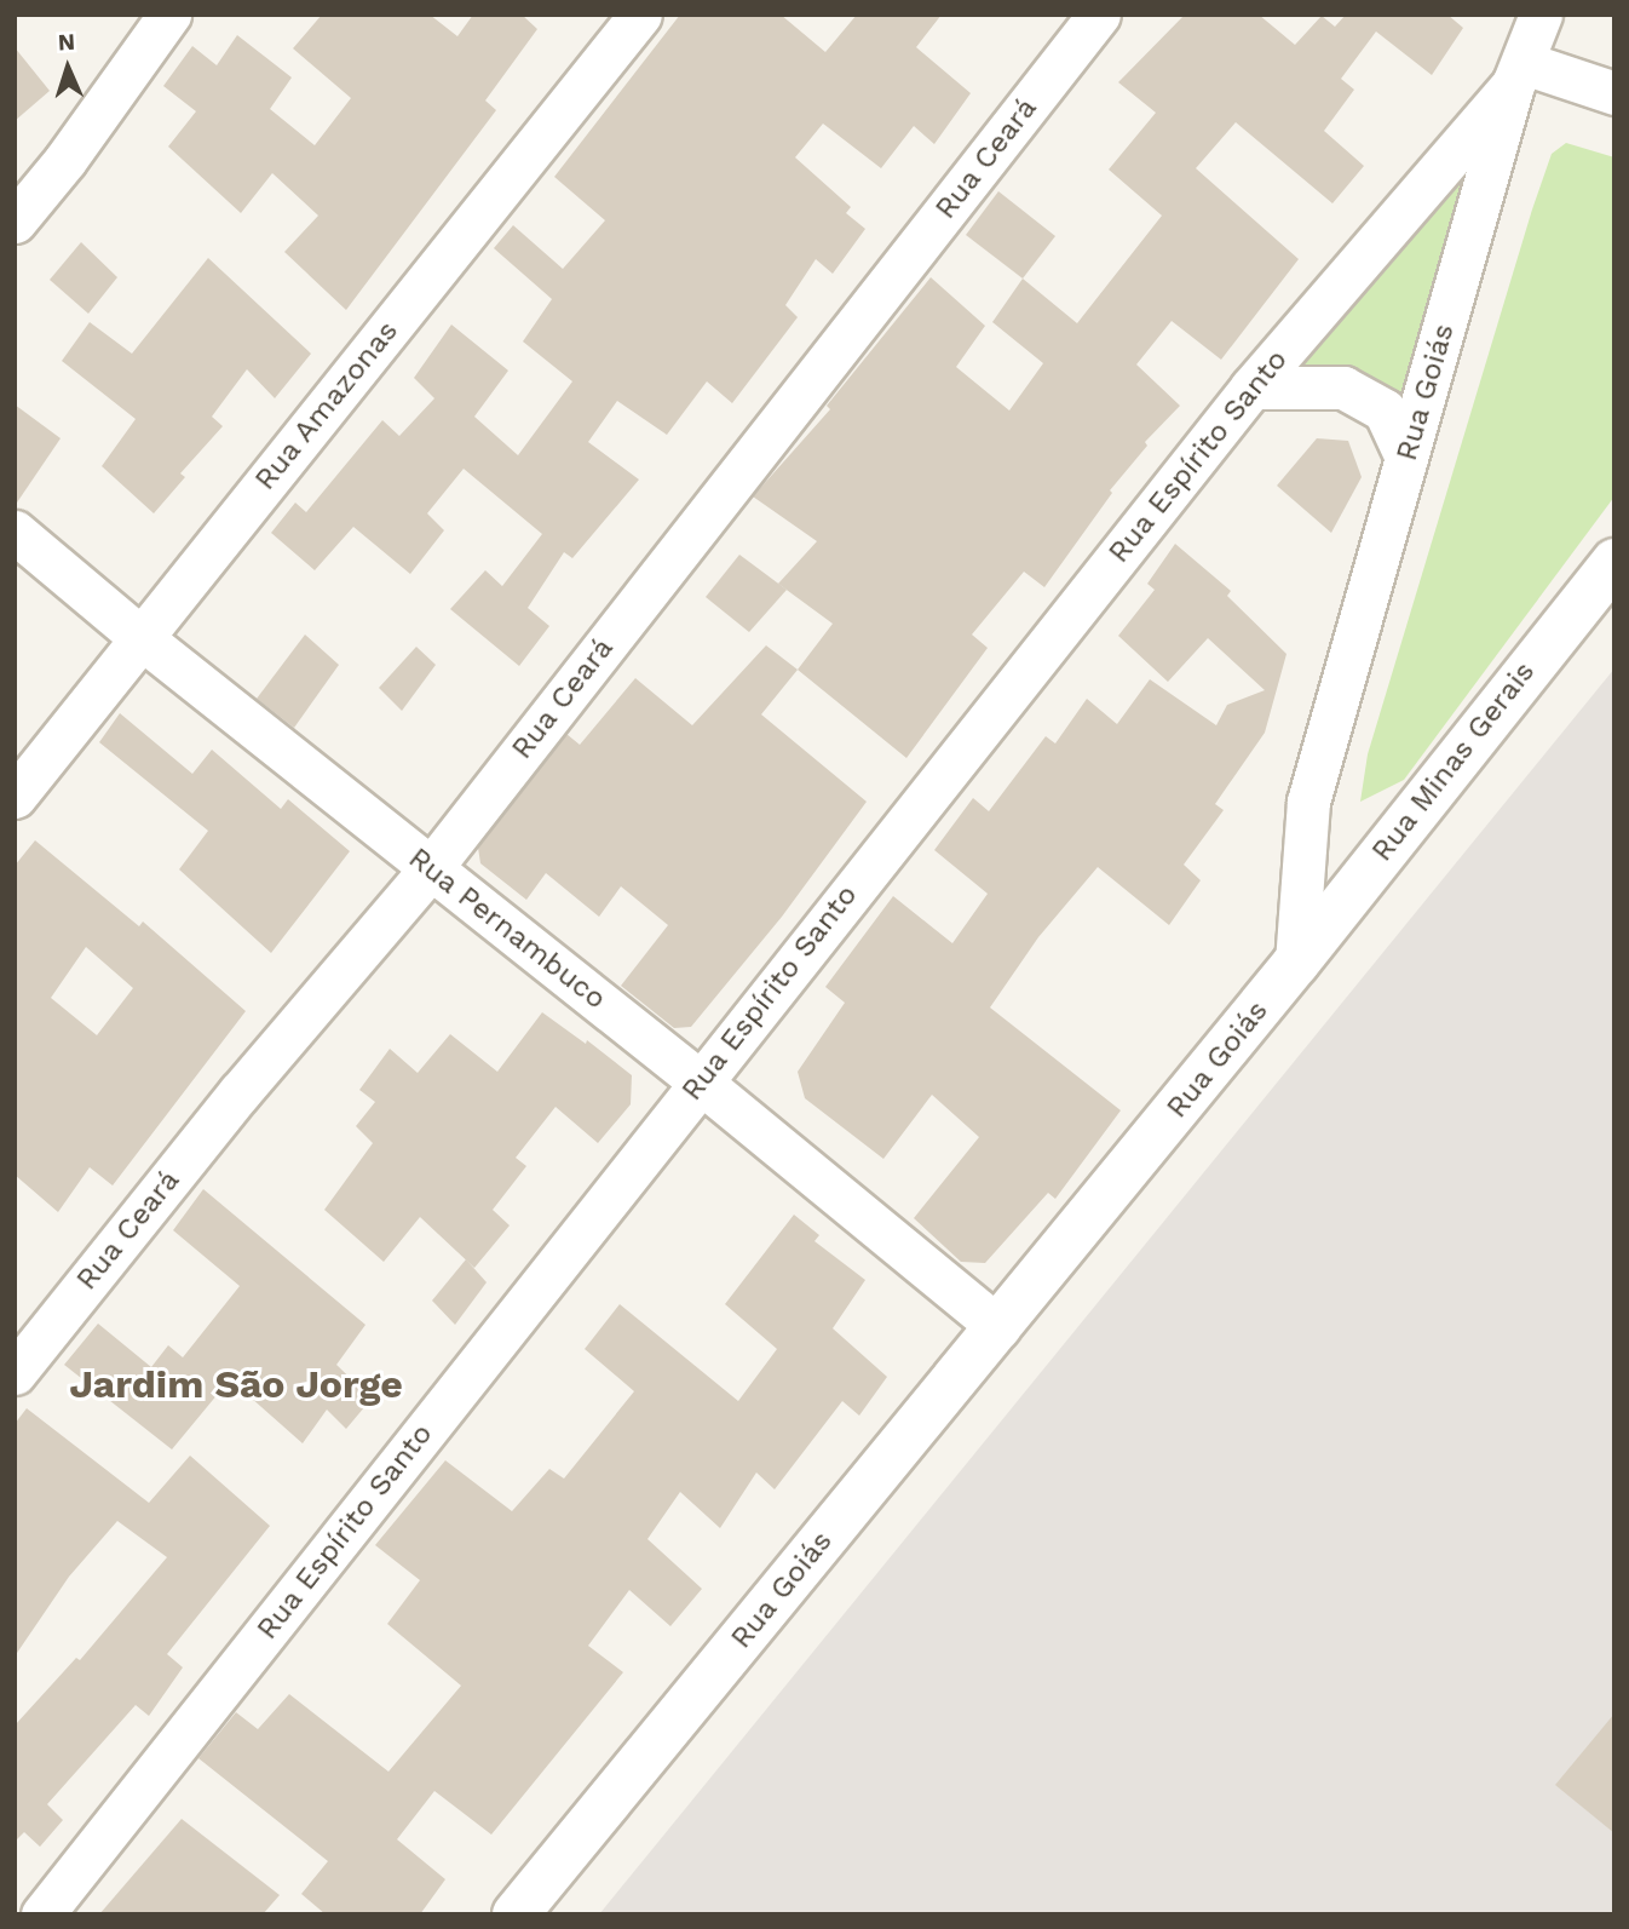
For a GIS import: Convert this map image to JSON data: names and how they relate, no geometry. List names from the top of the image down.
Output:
{
  "streets": {
    "street": [
      "Rua Ceará",
      "Rua Goiás",
      "Rua Amazonas",
      "Rua Espírito Santo",
      "Rua Minas Gerais",
      "Rua Pernambuco"
    ]
  },
  "crossings": [
    ["Rua Ceará", "Rua Pernambuco"],
    ["Rua Goiás", "Rua Espírito Santo"],
    ["Rua Goiás", "Rua Minas Gerais"],
    ["Rua Goiás", "Rua Pernambuco"],
    ["Rua Amazonas", "Rua Pernambuco"],
    ["Rua Espírito Santo", "Rua Pernambuco"]
  ],
  "districts": ["Jardim São Jorge"],
  "north": "top"
}
